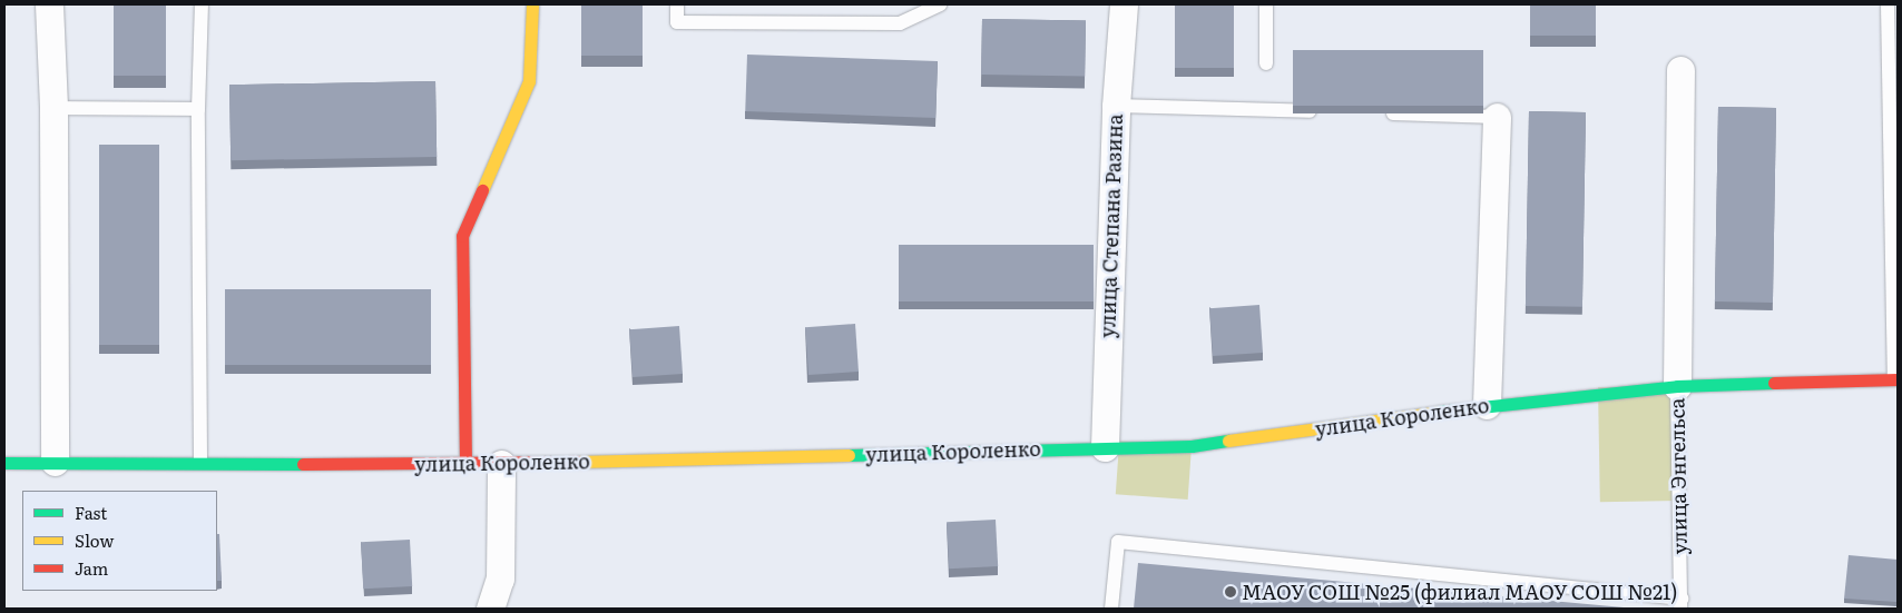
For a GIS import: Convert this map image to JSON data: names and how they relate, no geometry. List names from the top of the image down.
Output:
{
  "streets": {
    "street": ["улица Степана Разина", "улица Короленко"],
    "lane": ["улица Энгельса"]
  },
  "crossings": [
    ["улица Степана Разина", "улица Короленко"],
    ["улица Короленко", "улица Энгельса"]
  ],
  "places": ["МАОУ СОШ №25 (филиал МАОУ СОШ №21)"],
  "legend": ["Fast", "Slow", "Jam"]
}
